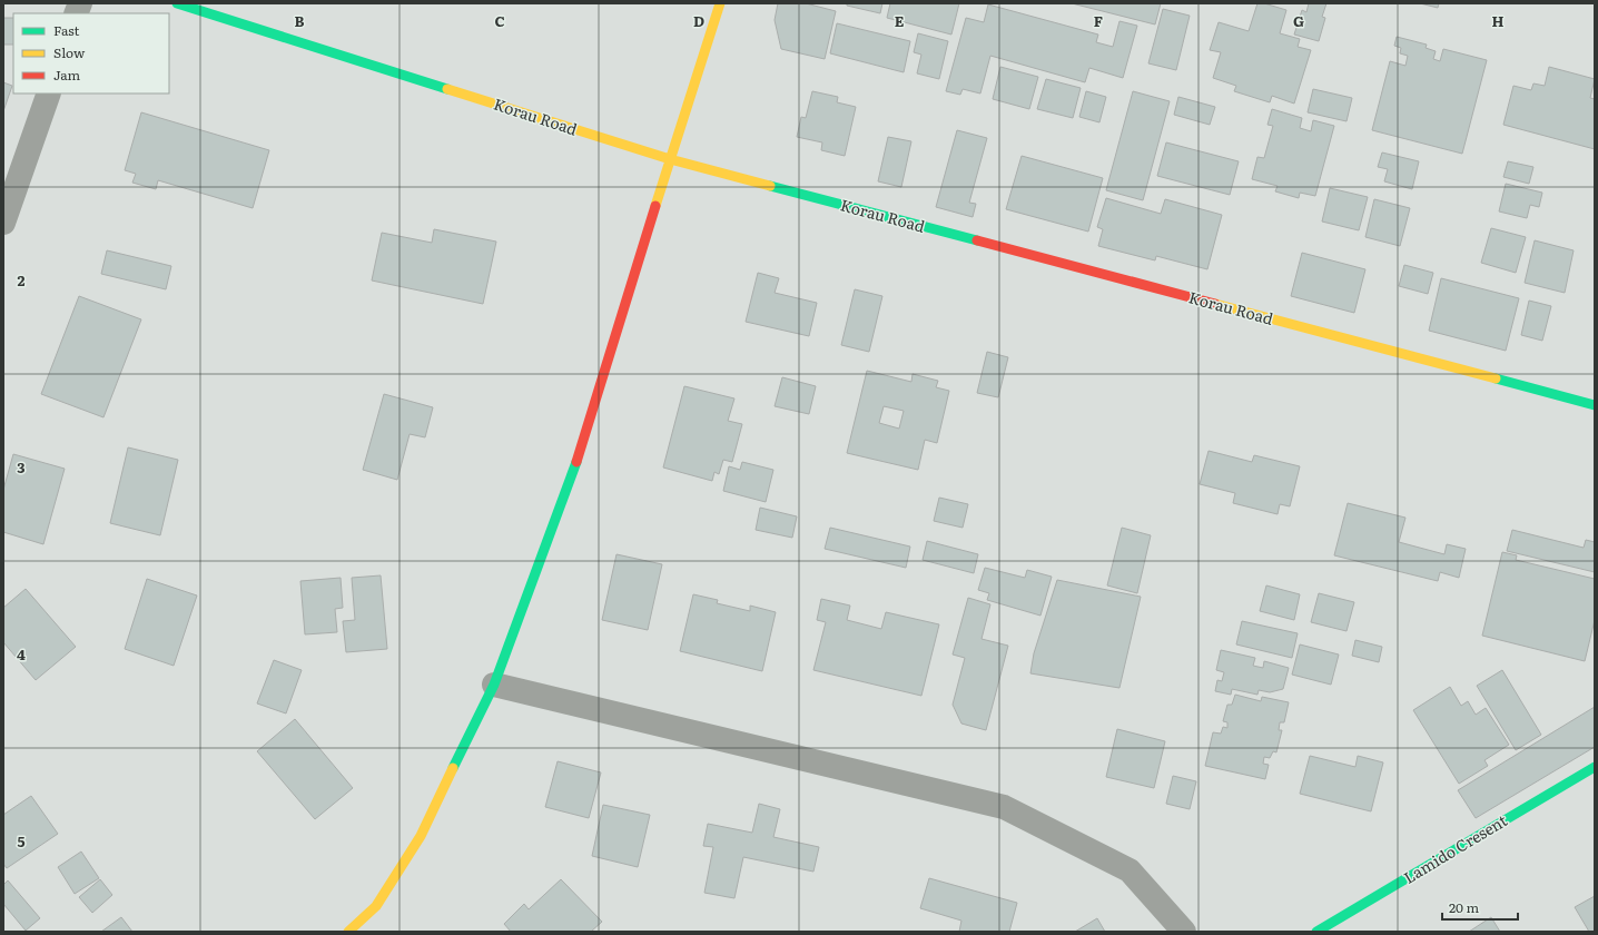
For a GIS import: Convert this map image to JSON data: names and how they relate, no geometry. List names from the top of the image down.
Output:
{
  "streets": {
    "street": ["Korau Road", "Lamido Cresent"]
  },
  "legend": ["Fast", "Slow", "Jam"],
  "scale_bar": "20 m",
  "grid": {
    "columns": [
      "B",
      "C",
      "D",
      "E",
      "F",
      "G",
      "H"
    ],
    "rows": [
      "2",
      "3",
      "4",
      "5"
    ]
  }
}
